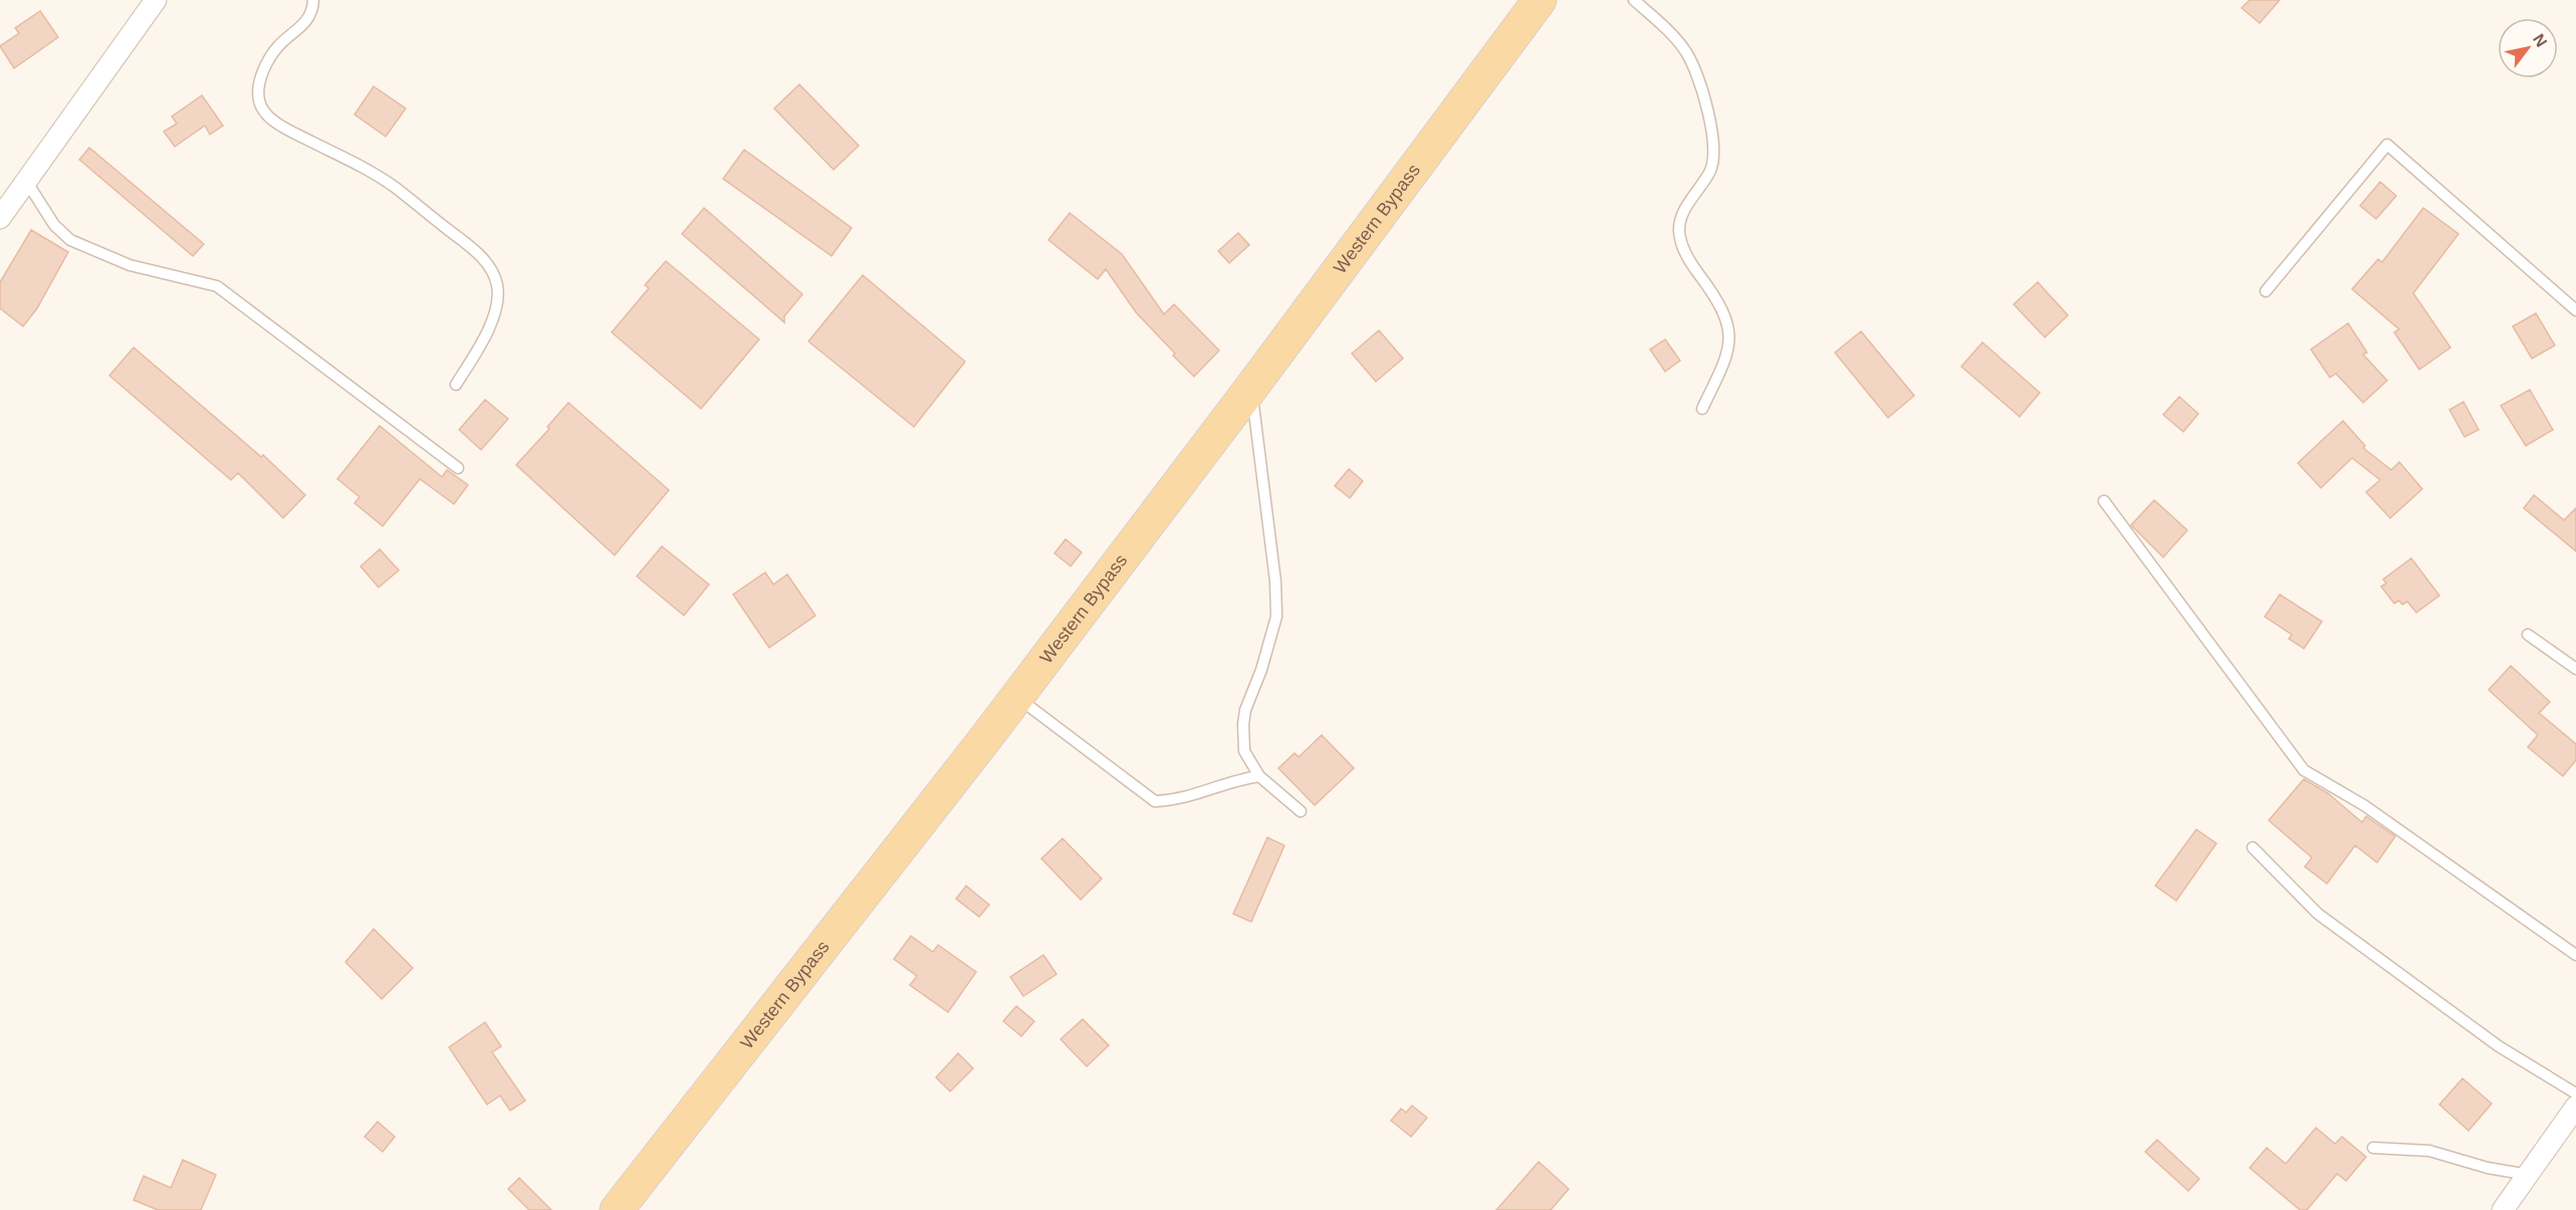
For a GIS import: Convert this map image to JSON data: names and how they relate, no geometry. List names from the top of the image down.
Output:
{
  "streets": {
    "main road": ["Western Bypass"]
  },
  "north": "top right"
}
